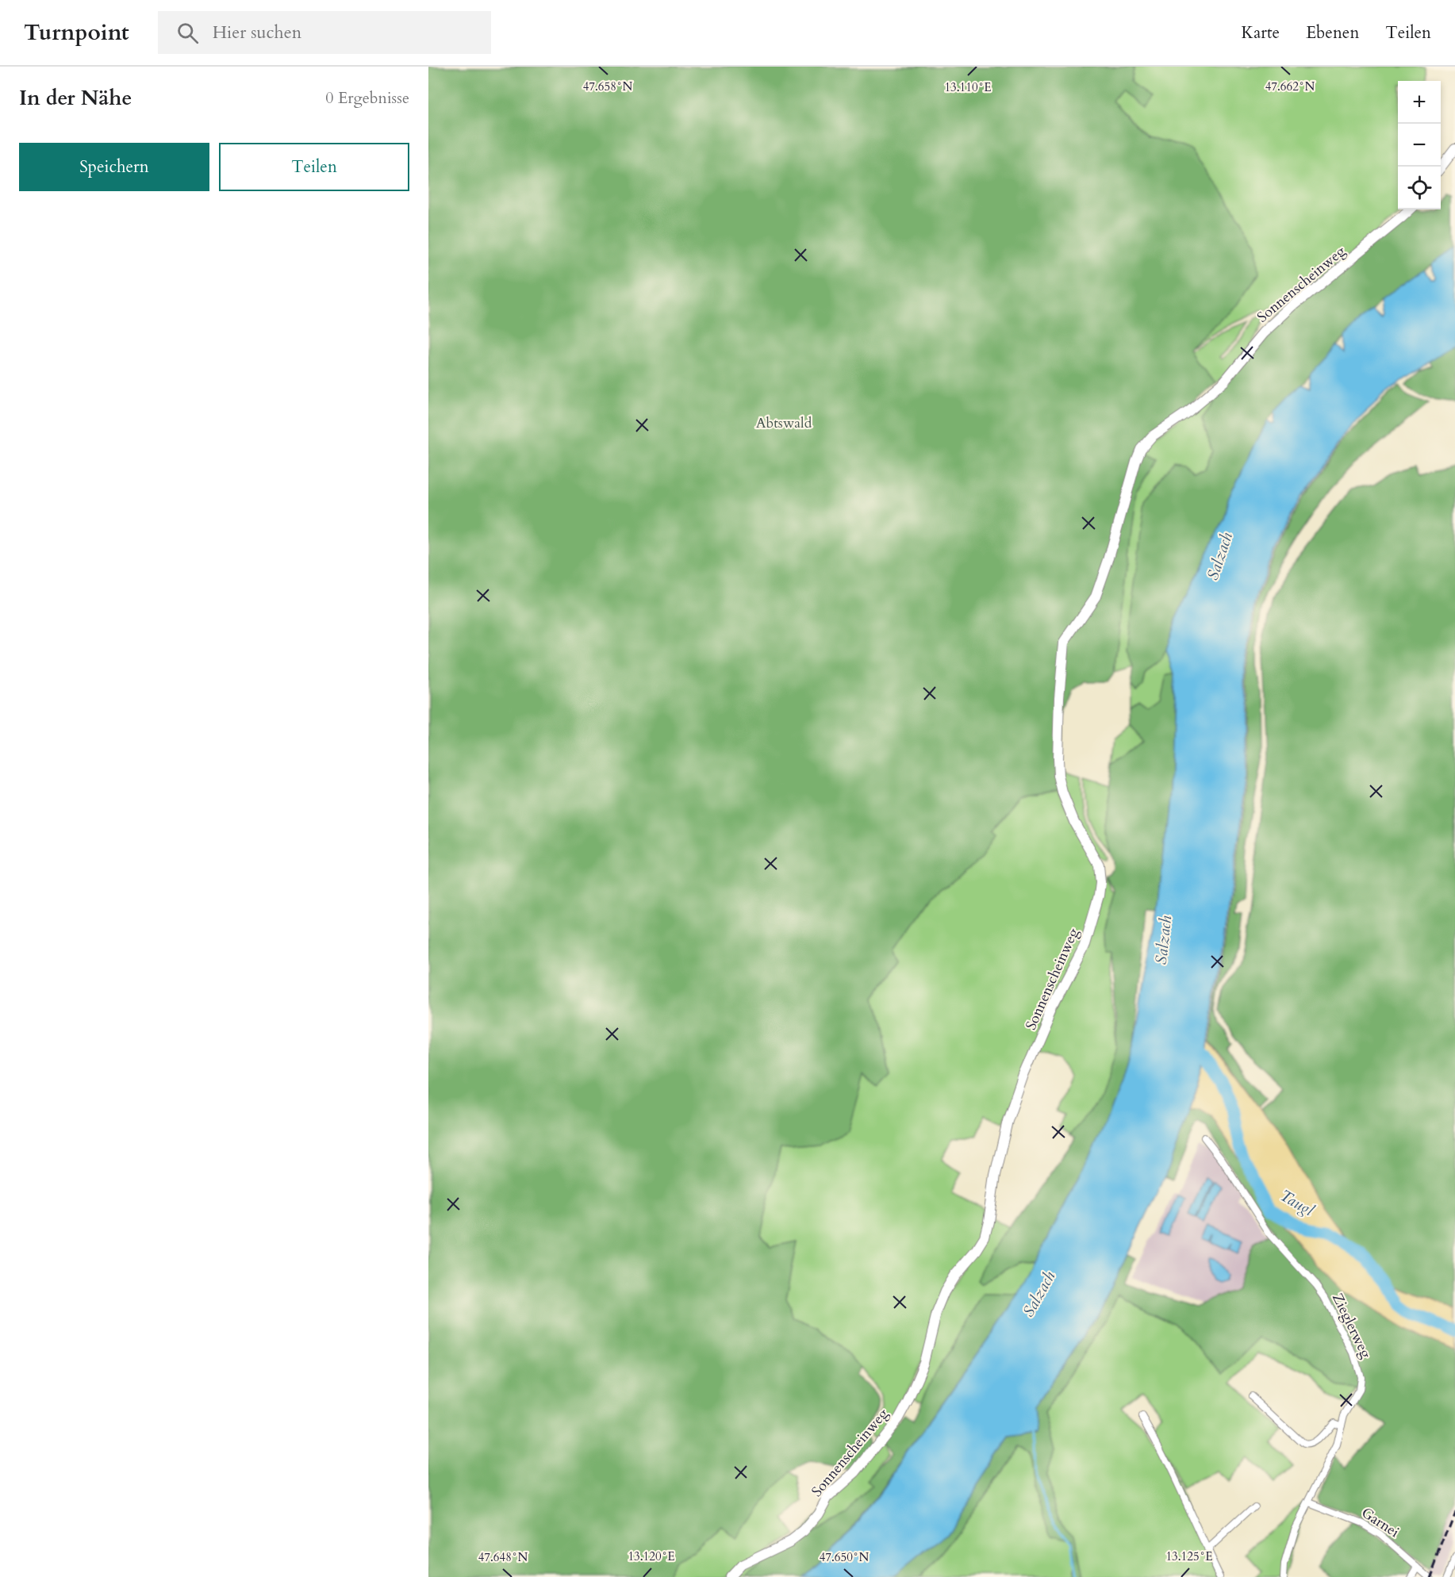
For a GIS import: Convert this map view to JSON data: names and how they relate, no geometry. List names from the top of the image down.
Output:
{
  "streets": {
    "street": ["Sonnenscheinweg", "Zieglerweg", "Garnei"]
  },
  "crossings": [
    ["Zieglerweg", "Garnei"]
  ],
  "water": ["Salzach", "Taugl"],
  "parks": ["Abtswald"],
  "page": {
    "header": "Turnpoint",
    "search": "Hier suchen",
    "nav": ["Karte", "Ebenen", "Teilen"],
    "heading": ["In der Nähe", "0 Ergebnisse"],
    "map_buttons": ["+", "−"],
    "buttons": ["Speichern", "Teilen"]
  },
  "coordinates": [
    "47.662°N",
    "47.658°N",
    "13.110°E",
    "13.120°E",
    "13.125°E",
    "47.648°N",
    "47.650°N"
  ]
}
